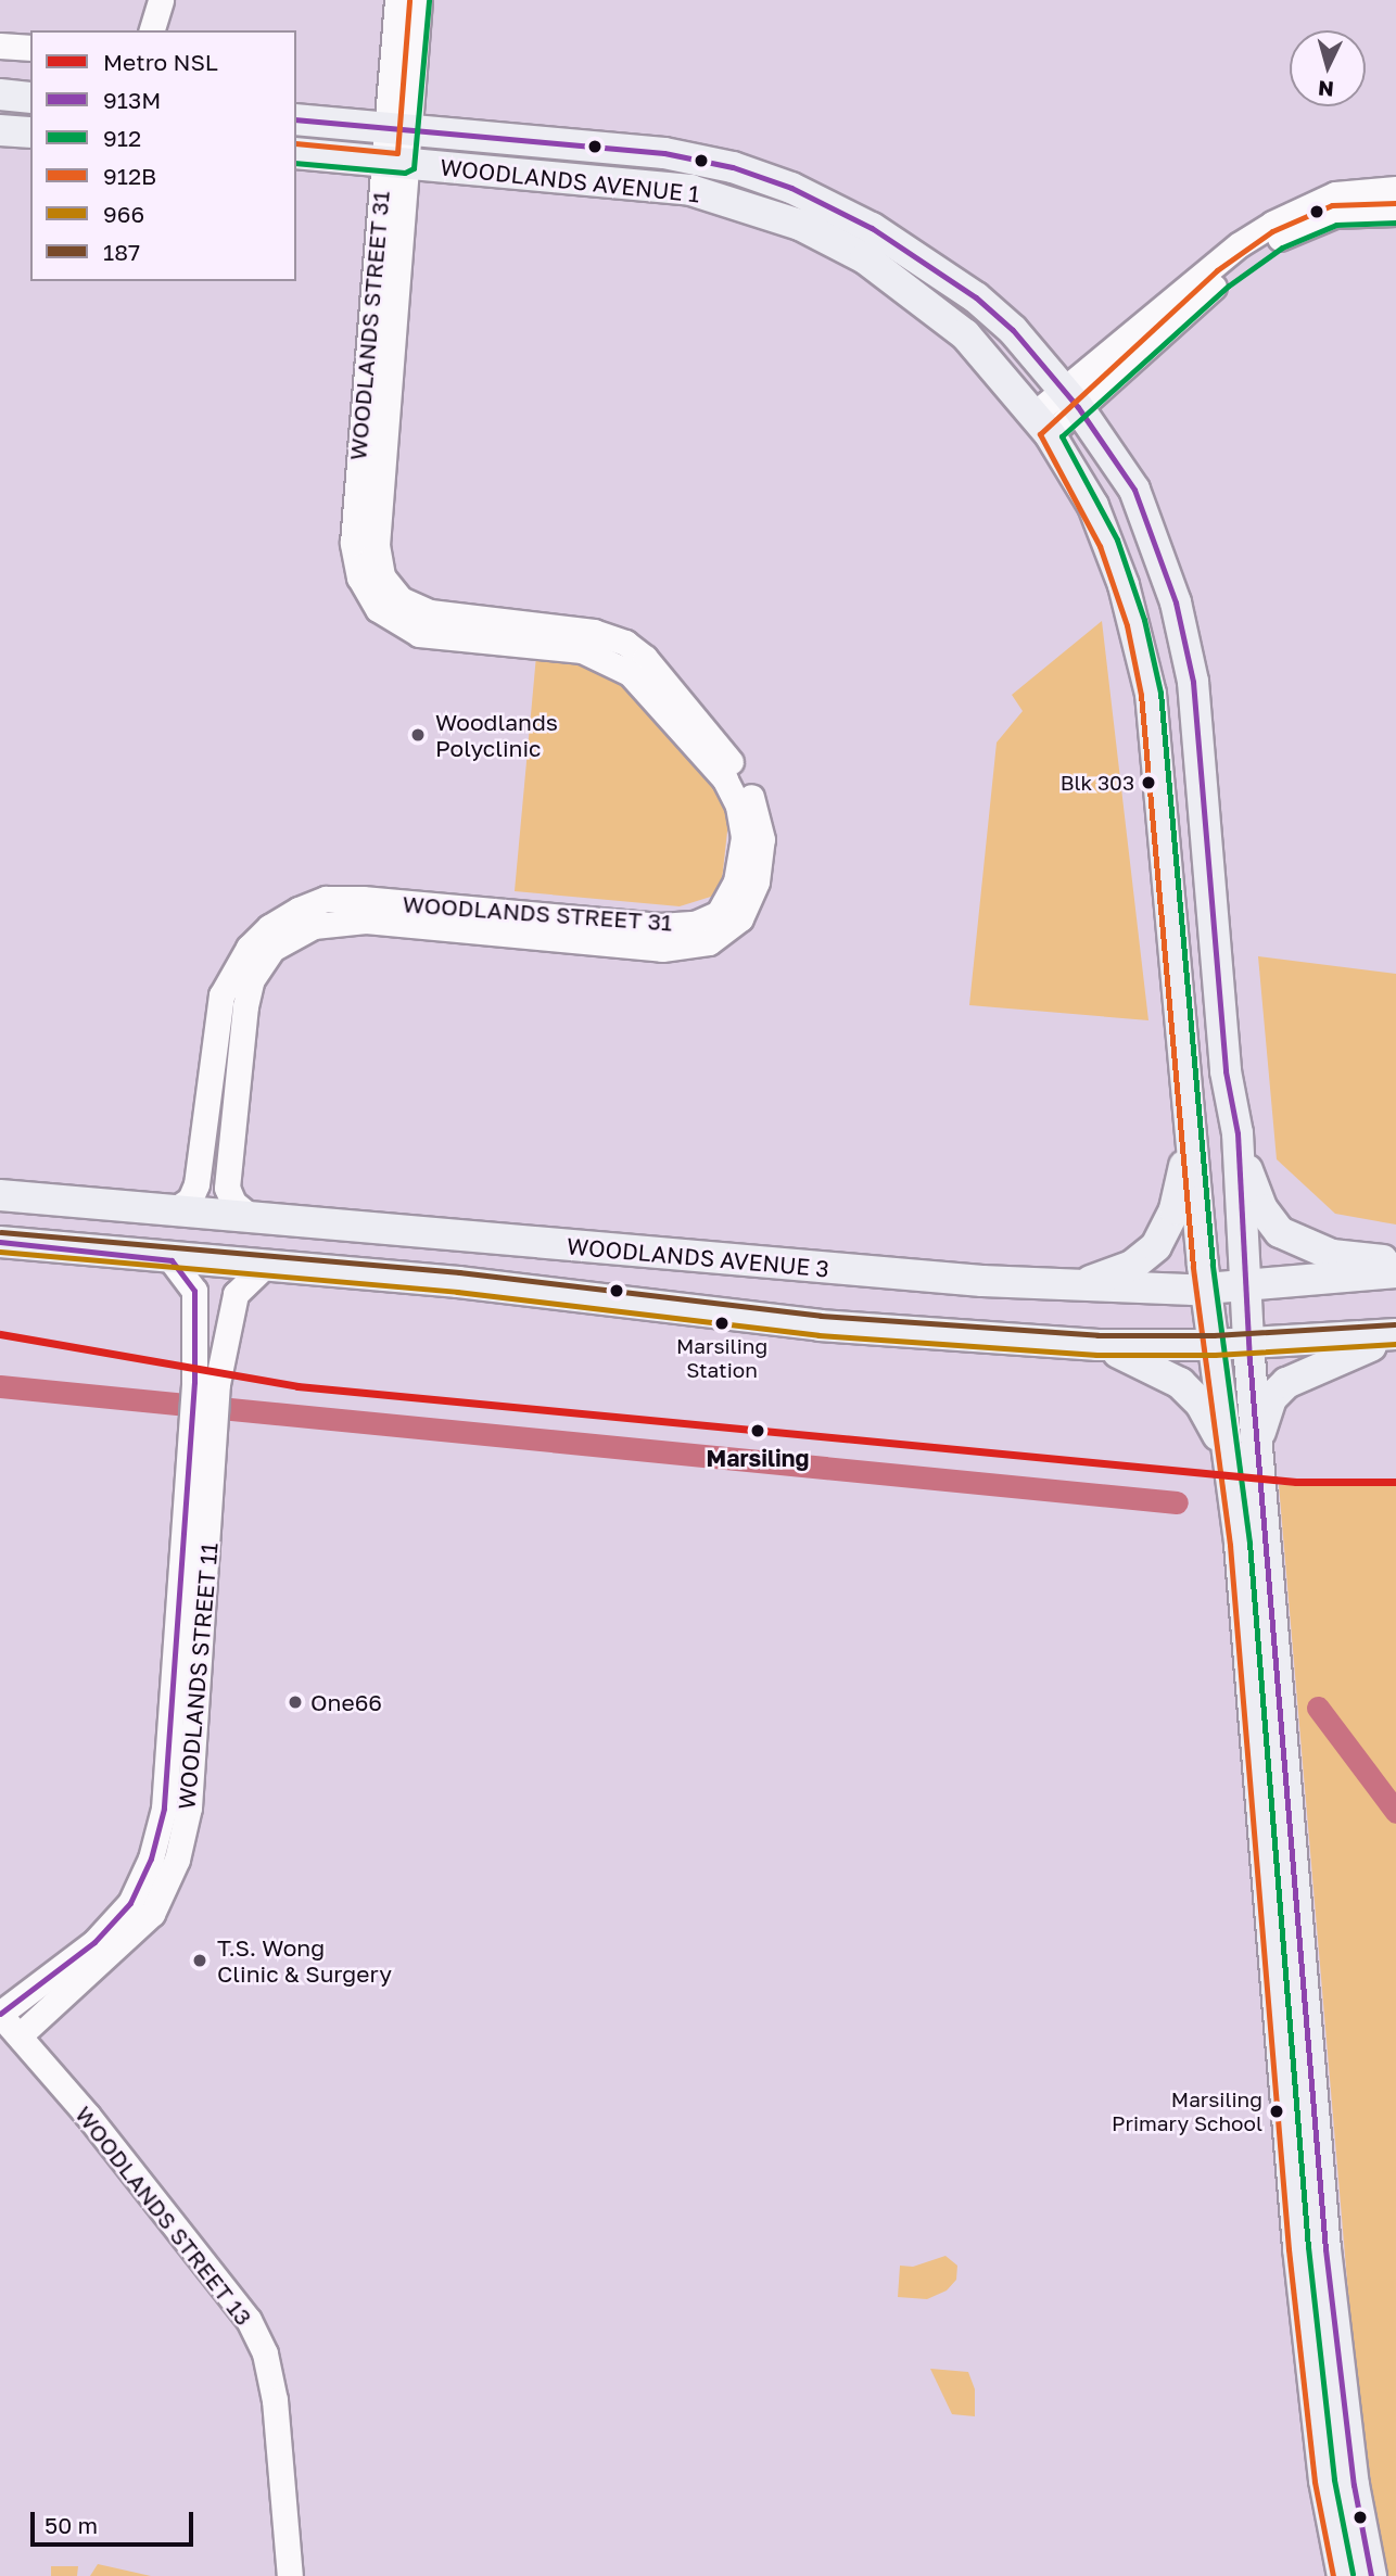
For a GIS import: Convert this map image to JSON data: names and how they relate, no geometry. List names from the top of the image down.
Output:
{
  "streets": {
    "main road": ["WOODLANDS AVENUE 1", "WOODLANDS AVENUE 3"],
    "street": ["WOODLANDS STREET 31", "WOODLANDS STREET 11", "WOODLANDS STREET 13"]
  },
  "crossings": [
    ["WOODLANDS AVENUE 1", "WOODLANDS STREET 31"],
    ["WOODLANDS AVENUE 1", "WOODLANDS AVENUE 3"],
    ["WOODLANDS STREET 31", "WOODLANDS AVENUE 3"],
    ["WOODLANDS STREET 11", "WOODLANDS STREET 13"]
  ],
  "places": [
    "Woodlands Polyclinic",
    "Blk 303",
    "Marsiling Station",
    "Marsiling",
    "One66",
    "T.S. Wong Clinic & Surgery",
    "Marsiling Primary School"
  ],
  "lines": [
    "transit line 912B",
    "transit line 912",
    "transit line 913M",
    "transit line 187",
    "transit line 966",
    "metro line NSL"
  ],
  "legend": [
    "Metro NSL",
    "913M",
    "912",
    "912B",
    "966",
    "187"
  ],
  "scale_bar": "50 m",
  "north": "bottom"
}
